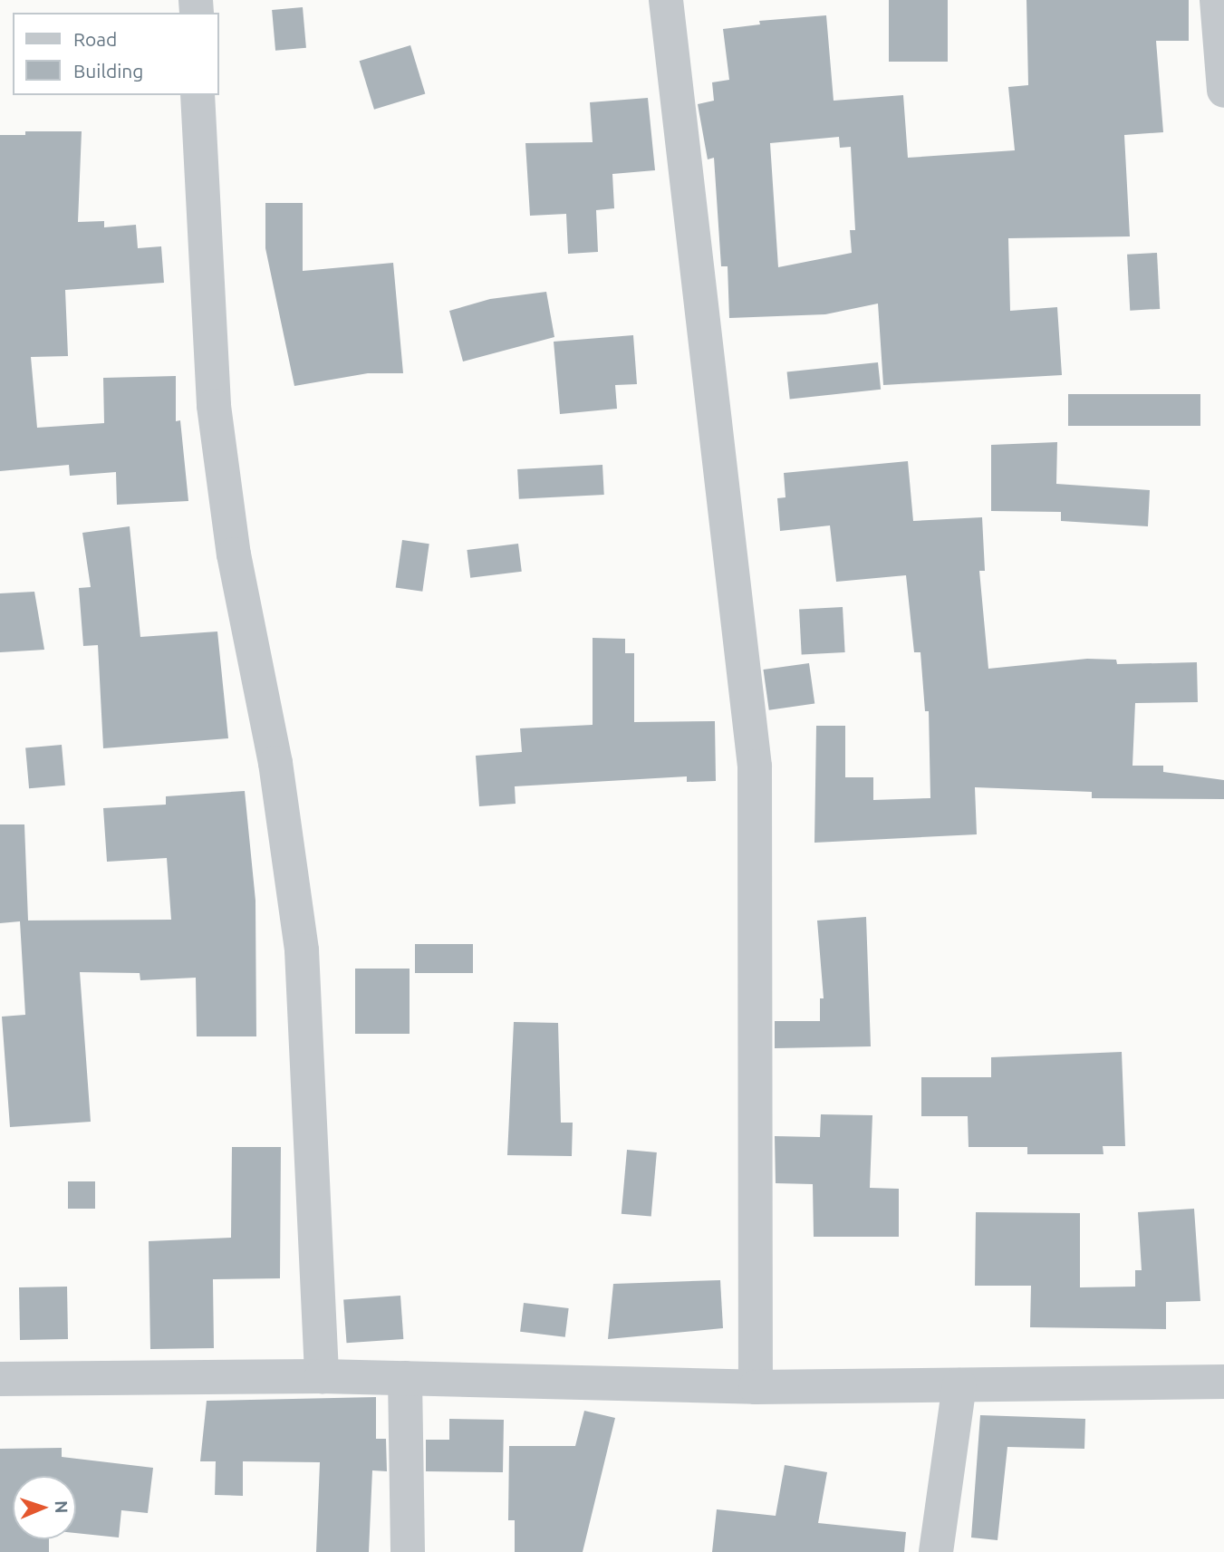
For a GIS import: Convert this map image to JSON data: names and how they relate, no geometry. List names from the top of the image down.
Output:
{
  "legend": ["Road", "Building"],
  "north": "right"
}
